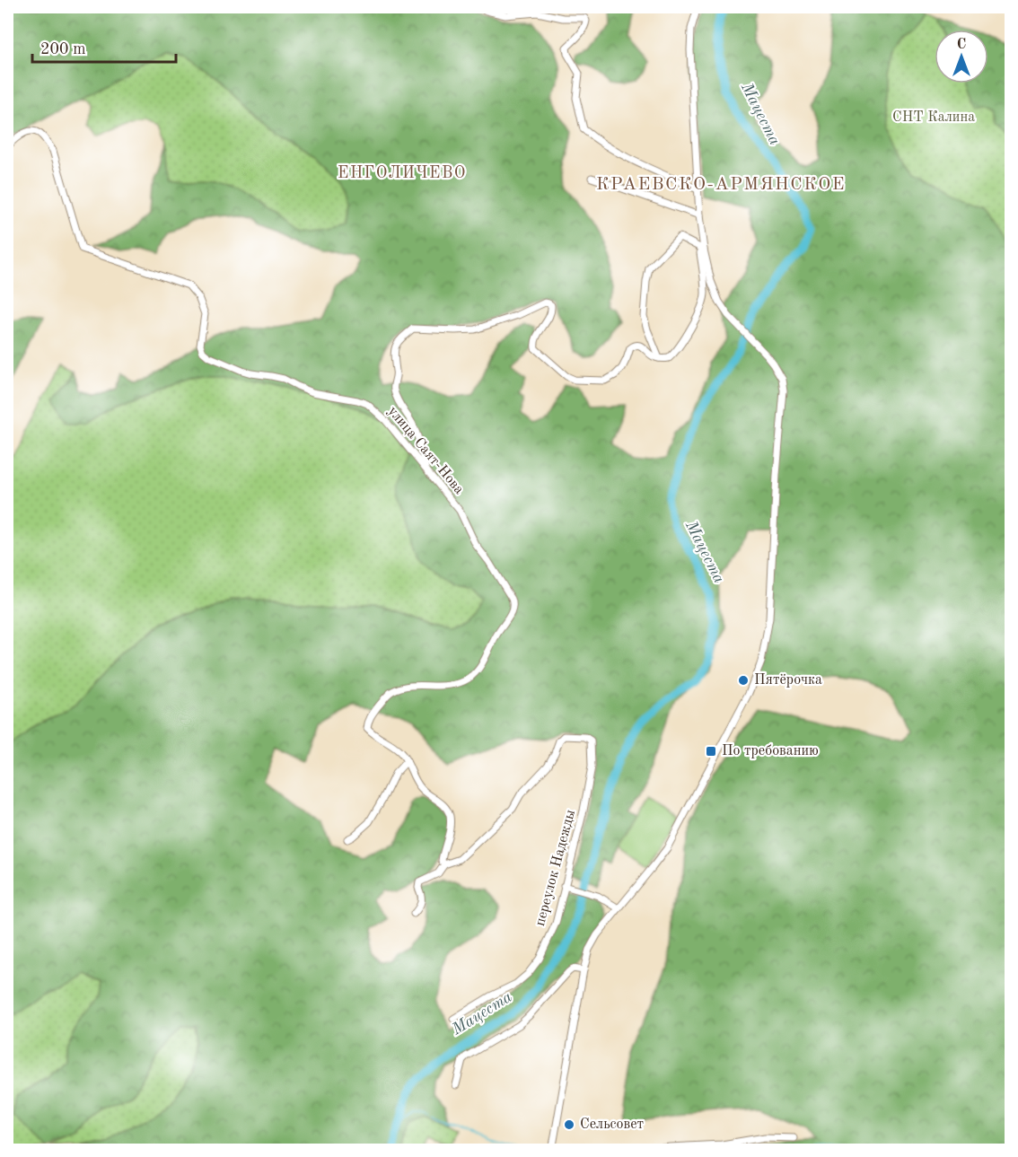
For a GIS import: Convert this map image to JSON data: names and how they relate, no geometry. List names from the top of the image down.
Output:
{
  "streets": {
    "street": ["улица Саят-Нова", "переулок Надежды"]
  },
  "crossings": [
    ["улица Саят-Нова", "переулок Надежды"]
  ],
  "districts": ["ЕНГОЛИЧЕВО", "КРАЕВСКО-АРМЯНСКОЕ"],
  "water": ["Мацеста"],
  "parks": ["СНТ Калина"],
  "places": {
    "other": ["Пятёрочка", "Сельсовет"],
    "transit": ["По требованию"]
  },
  "scale_bar": "200 m",
  "north": "top"
}
